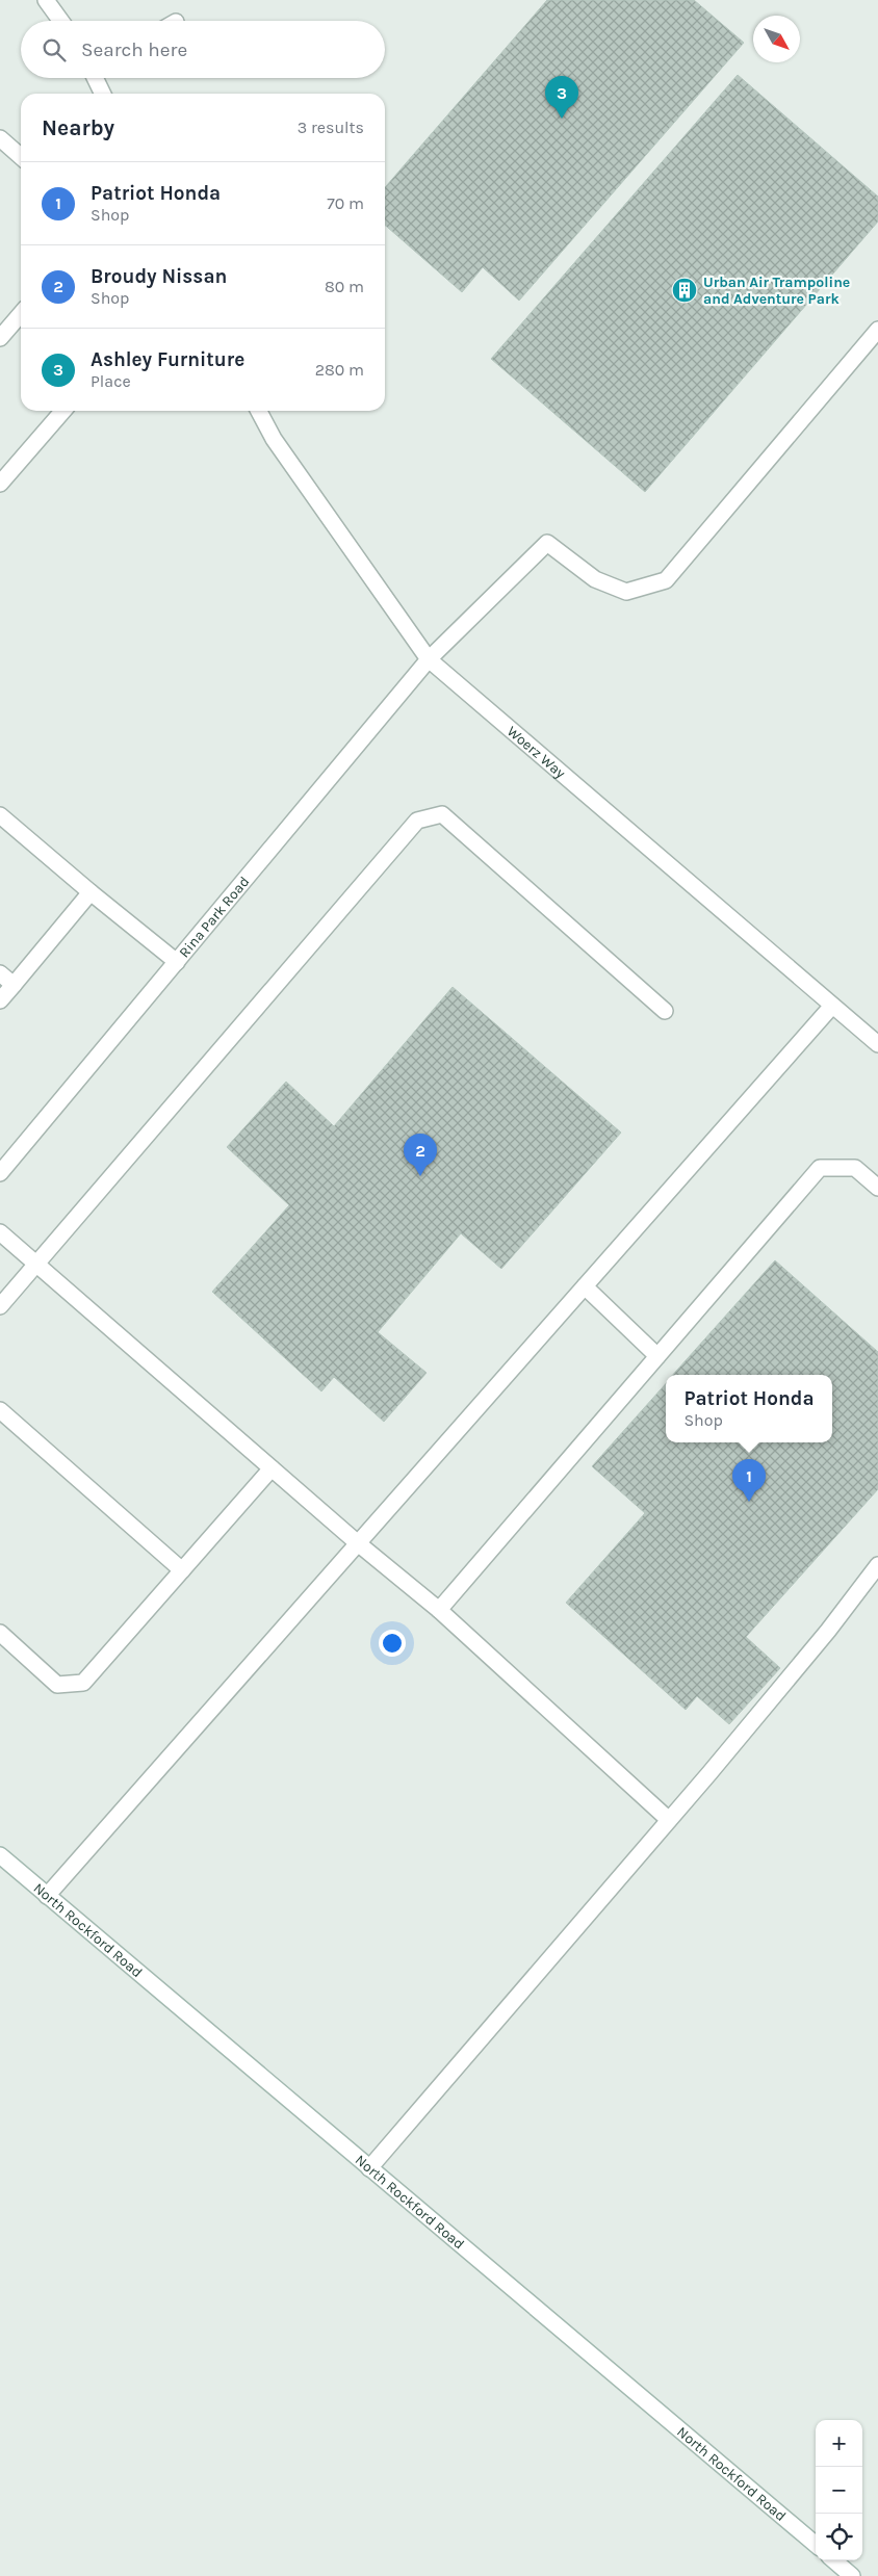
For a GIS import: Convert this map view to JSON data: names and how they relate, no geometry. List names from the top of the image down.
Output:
{
  "streets": {
    "street": ["Woerz Way", "Rina Park Road", "North Rockford Road"]
  },
  "crossings": [
    ["Woerz Way", "Rina Park Road"]
  ],
  "places": {
    "building": ["Urban Air Trampoline and Adventure Park"]
  },
  "north": "bottom right",
  "page": {
    "search": "Search here",
    "pins": ["3", "2", "1"],
    "heading": ["Nearby", "3 results"],
    "list": [
      {
        "mark": "1",
        "name": "Patriot Honda",
        "note": "Shop",
        "value": "70 m"
      },
      {
        "mark": "2",
        "name": "Broudy Nissan",
        "note": "Shop",
        "value": "80 m"
      },
      {
        "mark": "3",
        "name": "Ashley Furniture",
        "note": "Place",
        "value": "280 m"
      }
    ],
    "popup": ["Patriot Honda", "Shop"],
    "map_buttons": ["+", "−"]
  }
}
